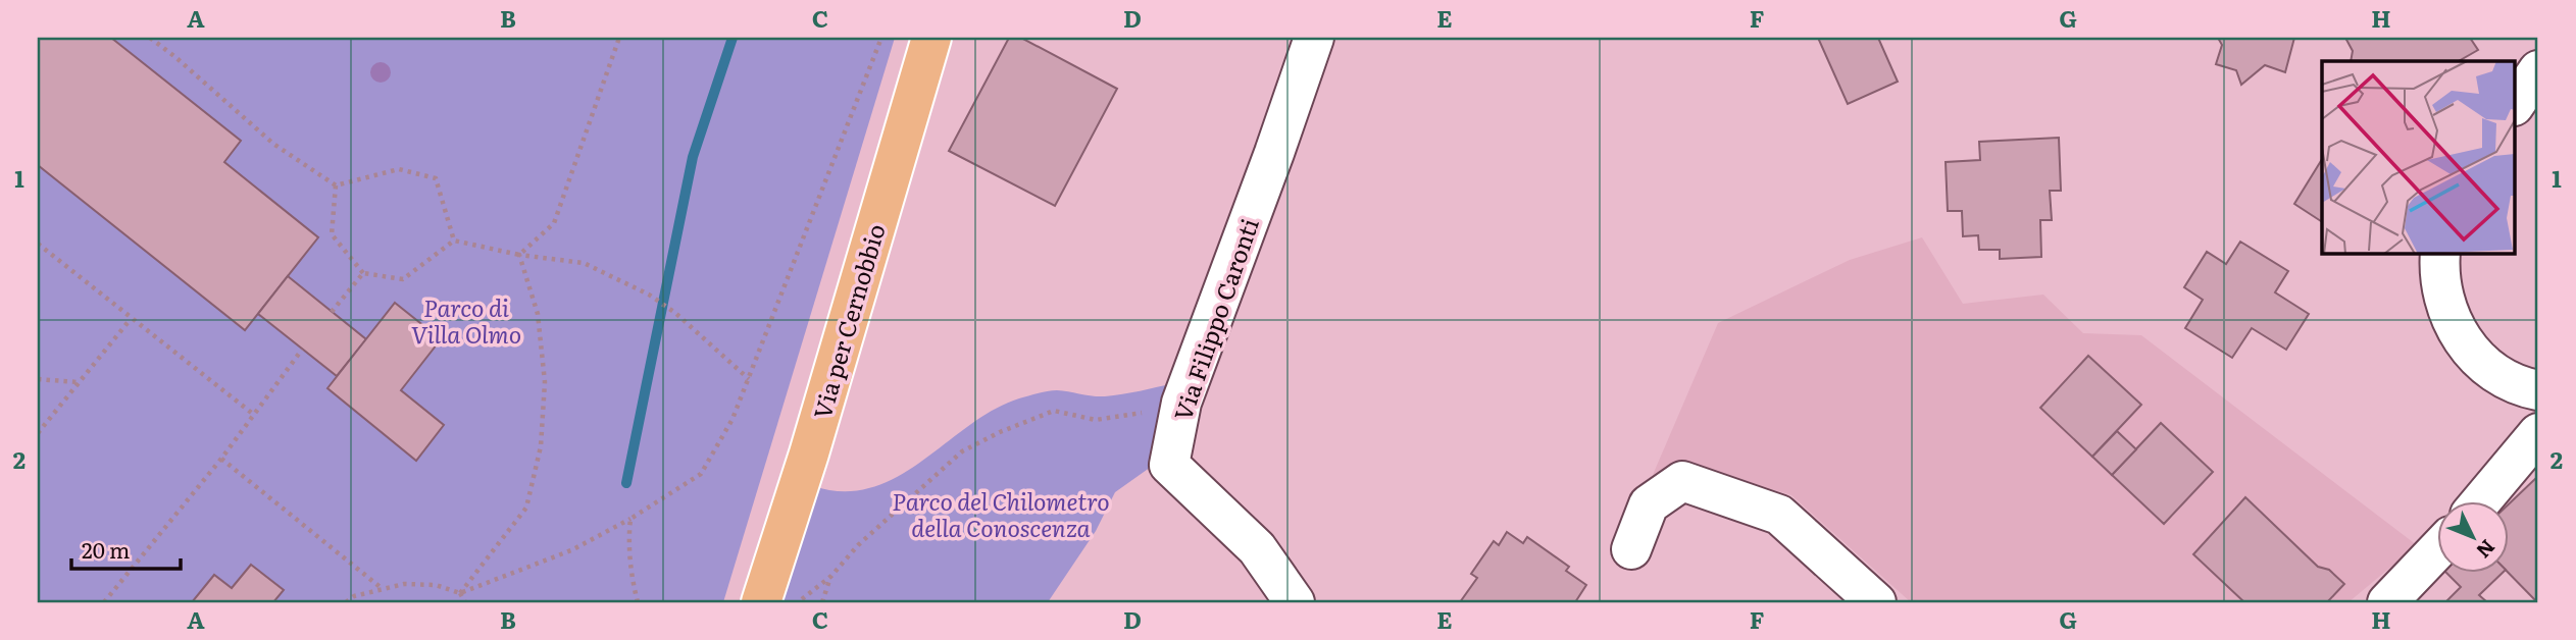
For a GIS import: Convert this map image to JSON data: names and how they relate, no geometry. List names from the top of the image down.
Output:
{
  "streets": {
    "main road": ["Via per Cernobbio"],
    "street": ["Via Filippo Caronti"]
  },
  "parks": ["Parco di Villa Olmo", "Parco del Chilometro della Conoscenza"],
  "scale_bar": "20 m",
  "north": "bottom right",
  "grid": {
    "columns": [
      "A",
      "B",
      "C",
      "D",
      "E",
      "F",
      "G",
      "H"
    ],
    "rows": ["1", "2"]
  }
}
